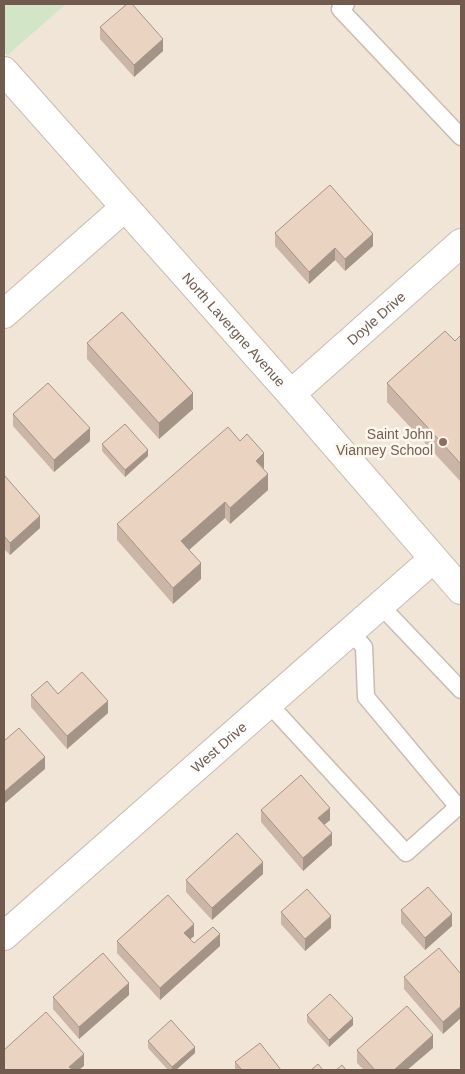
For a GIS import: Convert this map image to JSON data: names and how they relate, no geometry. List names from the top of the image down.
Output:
{
  "streets": {
    "street": ["Doyle Drive", "North Lavergne Avenue", "West Drive"]
  },
  "crossings": [
    ["Doyle Drive", "North Lavergne Avenue"],
    ["North Lavergne Avenue", "West Drive"]
  ],
  "places": ["Saint John Vianney School"]
}
